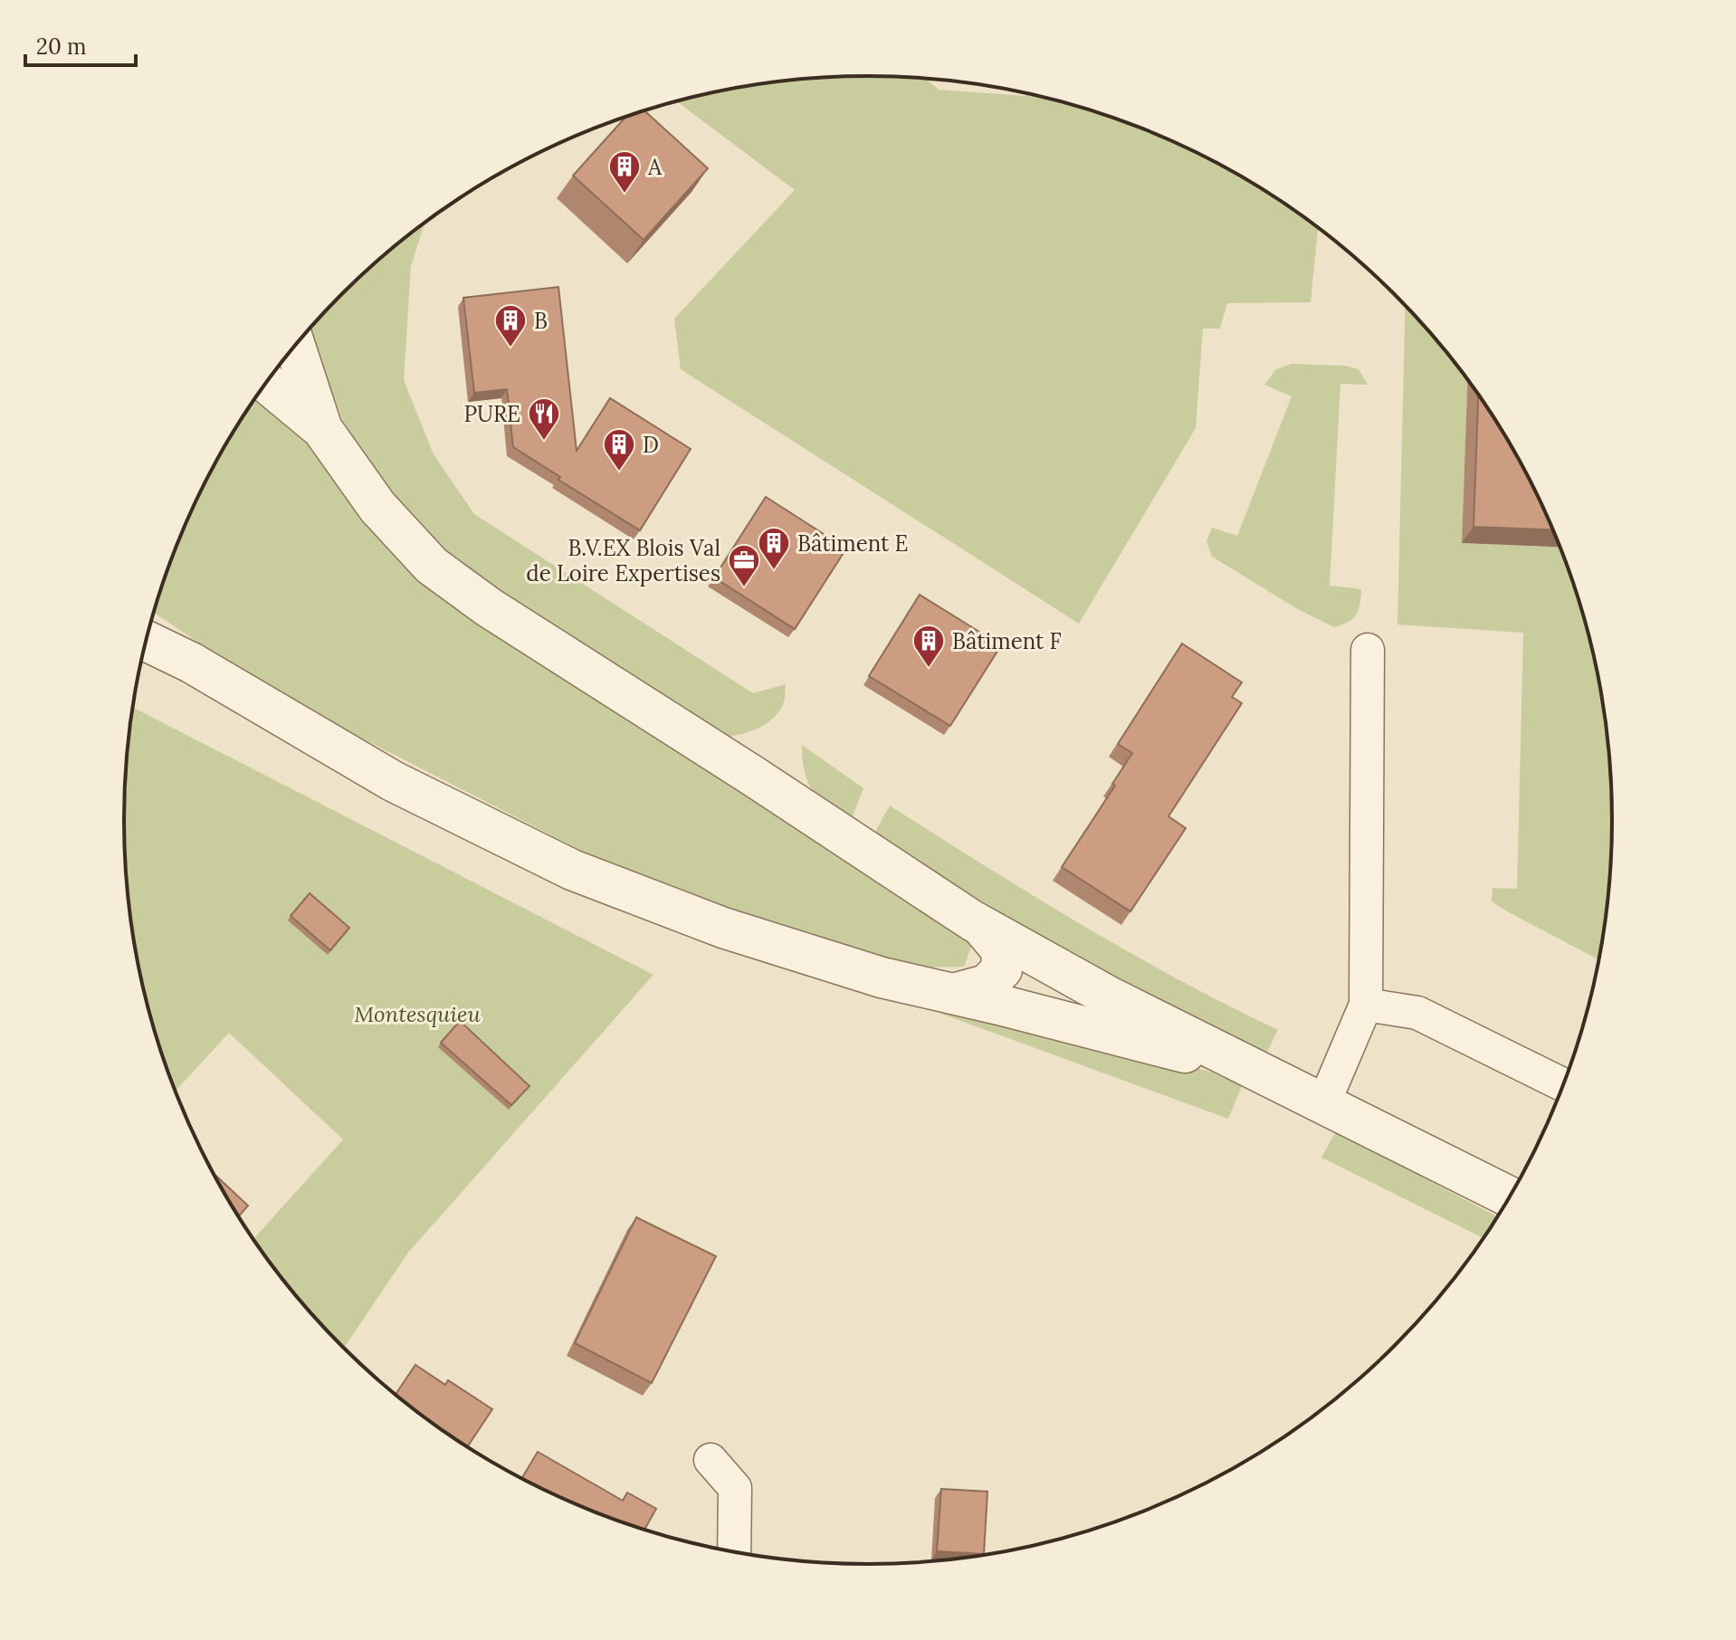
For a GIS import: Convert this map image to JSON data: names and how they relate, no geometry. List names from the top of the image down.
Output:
{
  "parks": ["Montesquieu"],
  "places": {
    "building": [
      "A",
      "B",
      "D",
      "Bâtiment E",
      "Bâtiment F"
    ],
    "restaurant": ["PURE"],
    "office": ["B.V.EX Blois Val de Loire Expertises"]
  },
  "scale_bar": "20 m"
}
